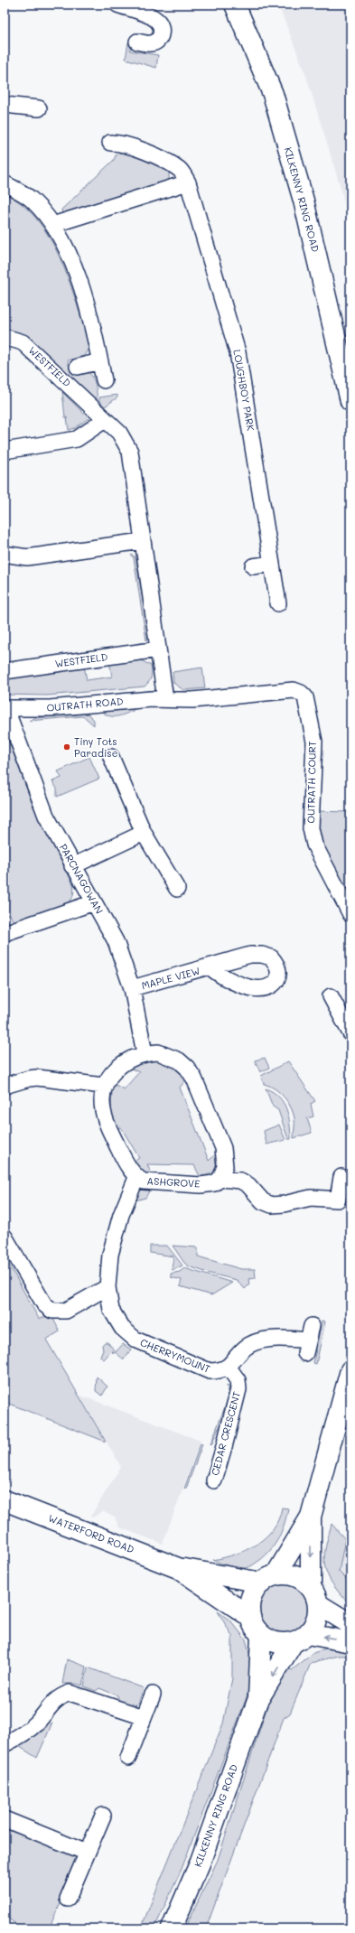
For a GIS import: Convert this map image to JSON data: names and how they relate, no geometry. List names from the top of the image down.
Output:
{
  "streets": {
    "main road": ["KILKENNY RING ROAD", "WATERFORD ROAD"],
    "street": [
      "WESTFIELD",
      "LOUGHBOY PARK",
      "OUTRATH ROAD",
      "OUTRATH COURT",
      "PARCNAGOWAN",
      "MAPLE VIEW",
      "ASHGROVE",
      "CHERRYMOUNT",
      "CEDAR CRESCENT"
    ]
  },
  "crossings": [
    ["KILKENNY RING ROAD", "WATERFORD ROAD"],
    ["WESTFIELD", "OUTRATH ROAD"],
    ["WESTFIELD", "OUTRATH COURT"],
    ["OUTRATH ROAD", "OUTRATH COURT"],
    ["OUTRATH ROAD", "PARCNAGOWAN"],
    ["PARCNAGOWAN", "MAPLE VIEW"],
    ["ASHGROVE", "CHERRYMOUNT"],
    ["CHERRYMOUNT", "CEDAR CRESCENT"]
  ],
  "places": ["Tiny Tots Paradise"]
}
